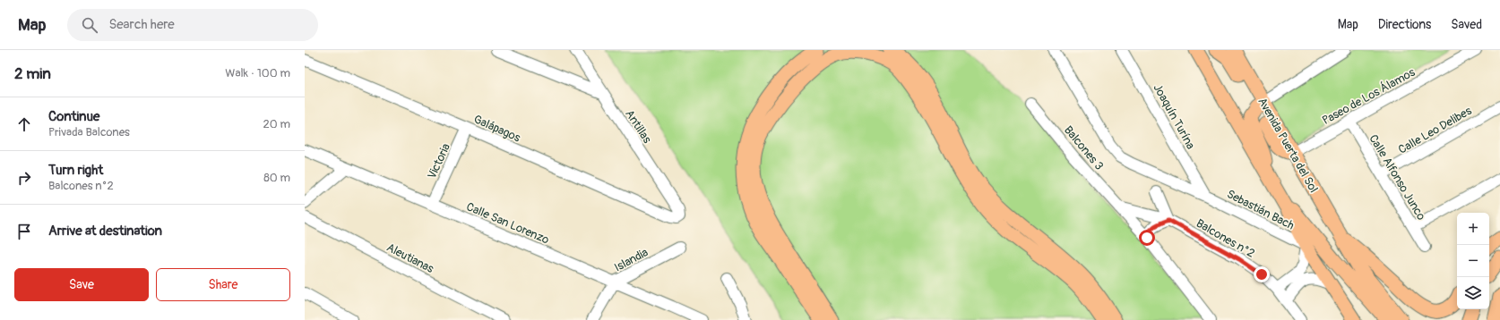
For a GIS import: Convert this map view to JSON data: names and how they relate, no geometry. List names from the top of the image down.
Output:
{
  "streets": {
    "main road": ["Avenida Puerta del Sol"],
    "street": [
      "Paseo de Los Álamos",
      "Joaquín Turína",
      "Antillas",
      "Galápagos",
      "Calle Leo Delibes",
      "Balcones 3",
      "Victoria",
      "Calle Alfonso Junco",
      "Sebastián Bach",
      "Calle San Lorenzo",
      "Balcones n°2",
      "Aleutianas",
      "Islandia"
    ]
  },
  "crossings": [
    ["Paseo de Los Álamos", "Avenida Puerta del Sol"],
    ["Paseo de Los Álamos", "Calle Alfonso Junco"],
    ["Joaquín Turína", "Sebastián Bach"],
    ["Antillas", "Galápagos"],
    ["Galápagos", "Victoria"],
    ["Calle Leo Delibes", "Calle Alfonso Junco"],
    ["Balcones 3", "Balcones n°2"],
    ["Victoria", "Calle San Lorenzo"],
    ["Calle San Lorenzo", "Islandia"]
  ],
  "page": {
    "header": "Map",
    "search": "Search here",
    "nav": ["Map", "Directions", "Saved"],
    "heading": ["2 min", "Walk · 100 m"],
    "list": [
      ["Continue", "Privada Balcones", "20 m"],
      ["Turn right", "Balcones n°2", "80 m"],
      "Arrive at destination"
    ],
    "map_buttons": ["+", "−"],
    "buttons": ["Save", "Share"]
  }
}
